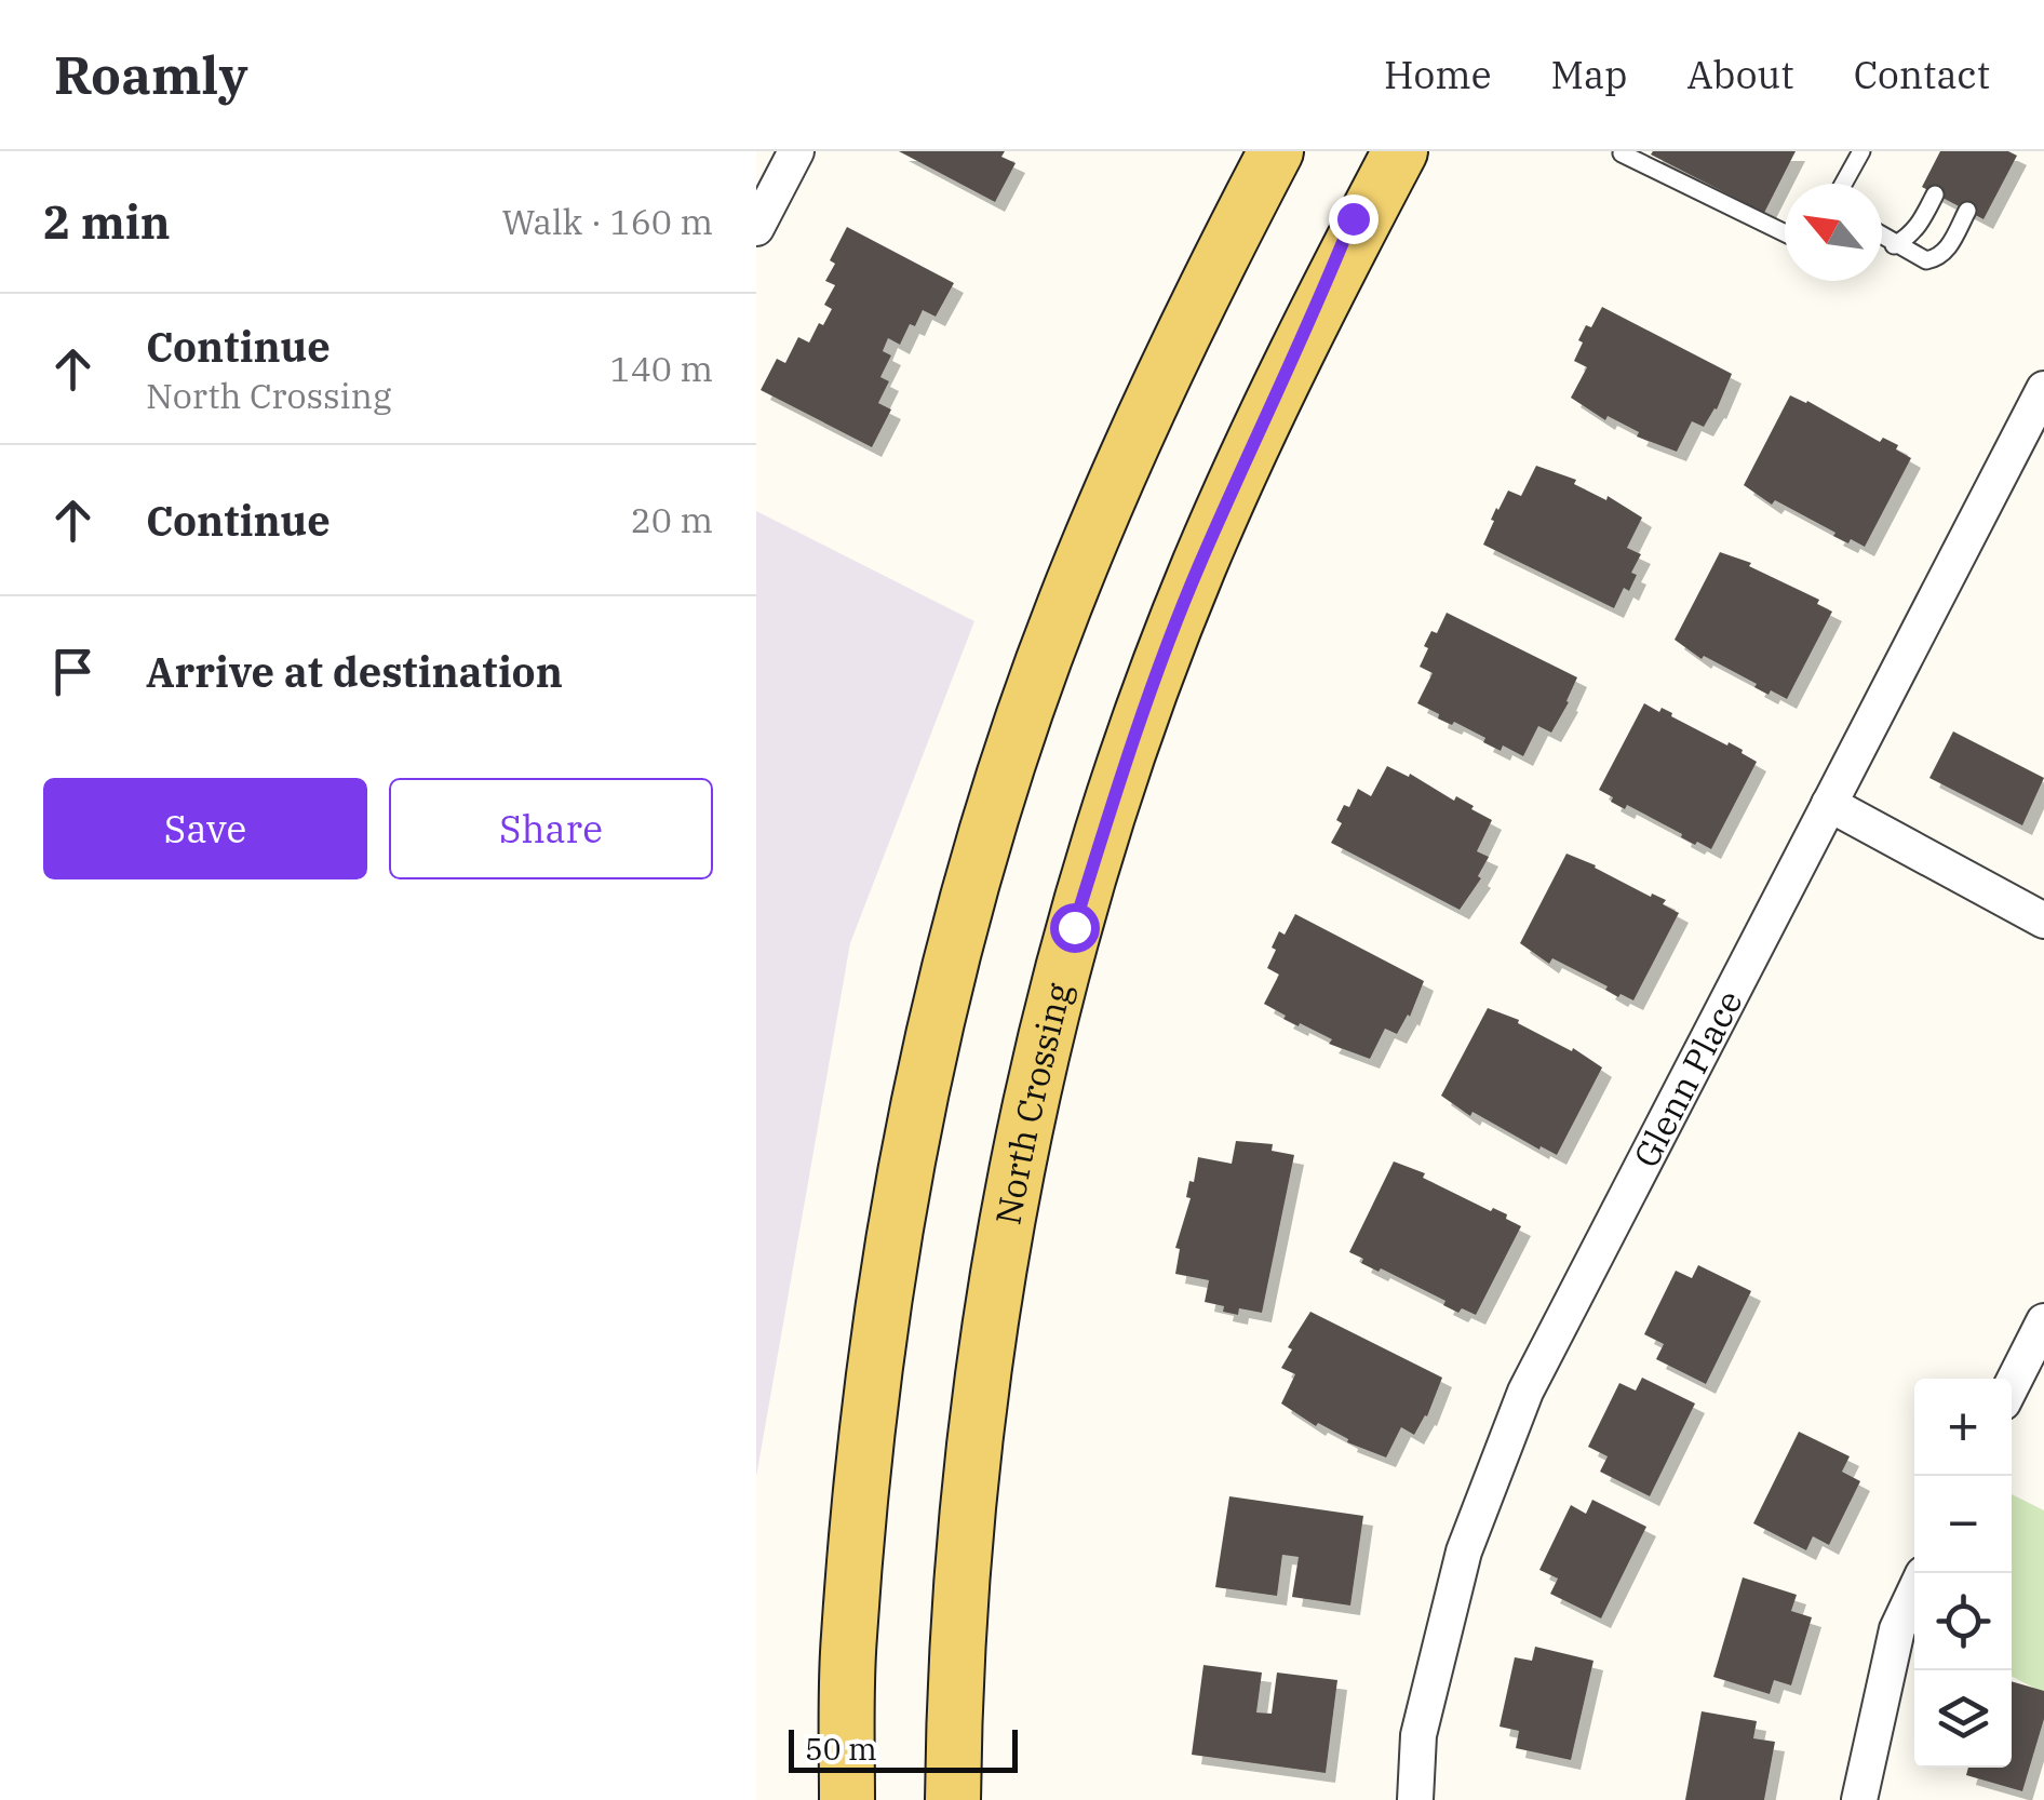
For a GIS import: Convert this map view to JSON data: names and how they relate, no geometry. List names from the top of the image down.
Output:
{
  "streets": {
    "main road": ["North Crossing"],
    "street": ["Glenn Place"]
  },
  "scale_bar": "50 m",
  "north": "top left",
  "page": {
    "header": "Roamly",
    "nav": [
      "Home",
      "Map",
      "About",
      "Contact"
    ],
    "heading": ["2 min", "Walk · 160 m"],
    "list": [
      ["Continue", "North Crossing", "140 m"],
      ["Continue", "20 m"],
      "Arrive at destination"
    ],
    "buttons": ["Save", "Share"],
    "map_buttons": ["+", "−"],
    "scale": "50 m"
  }
}
